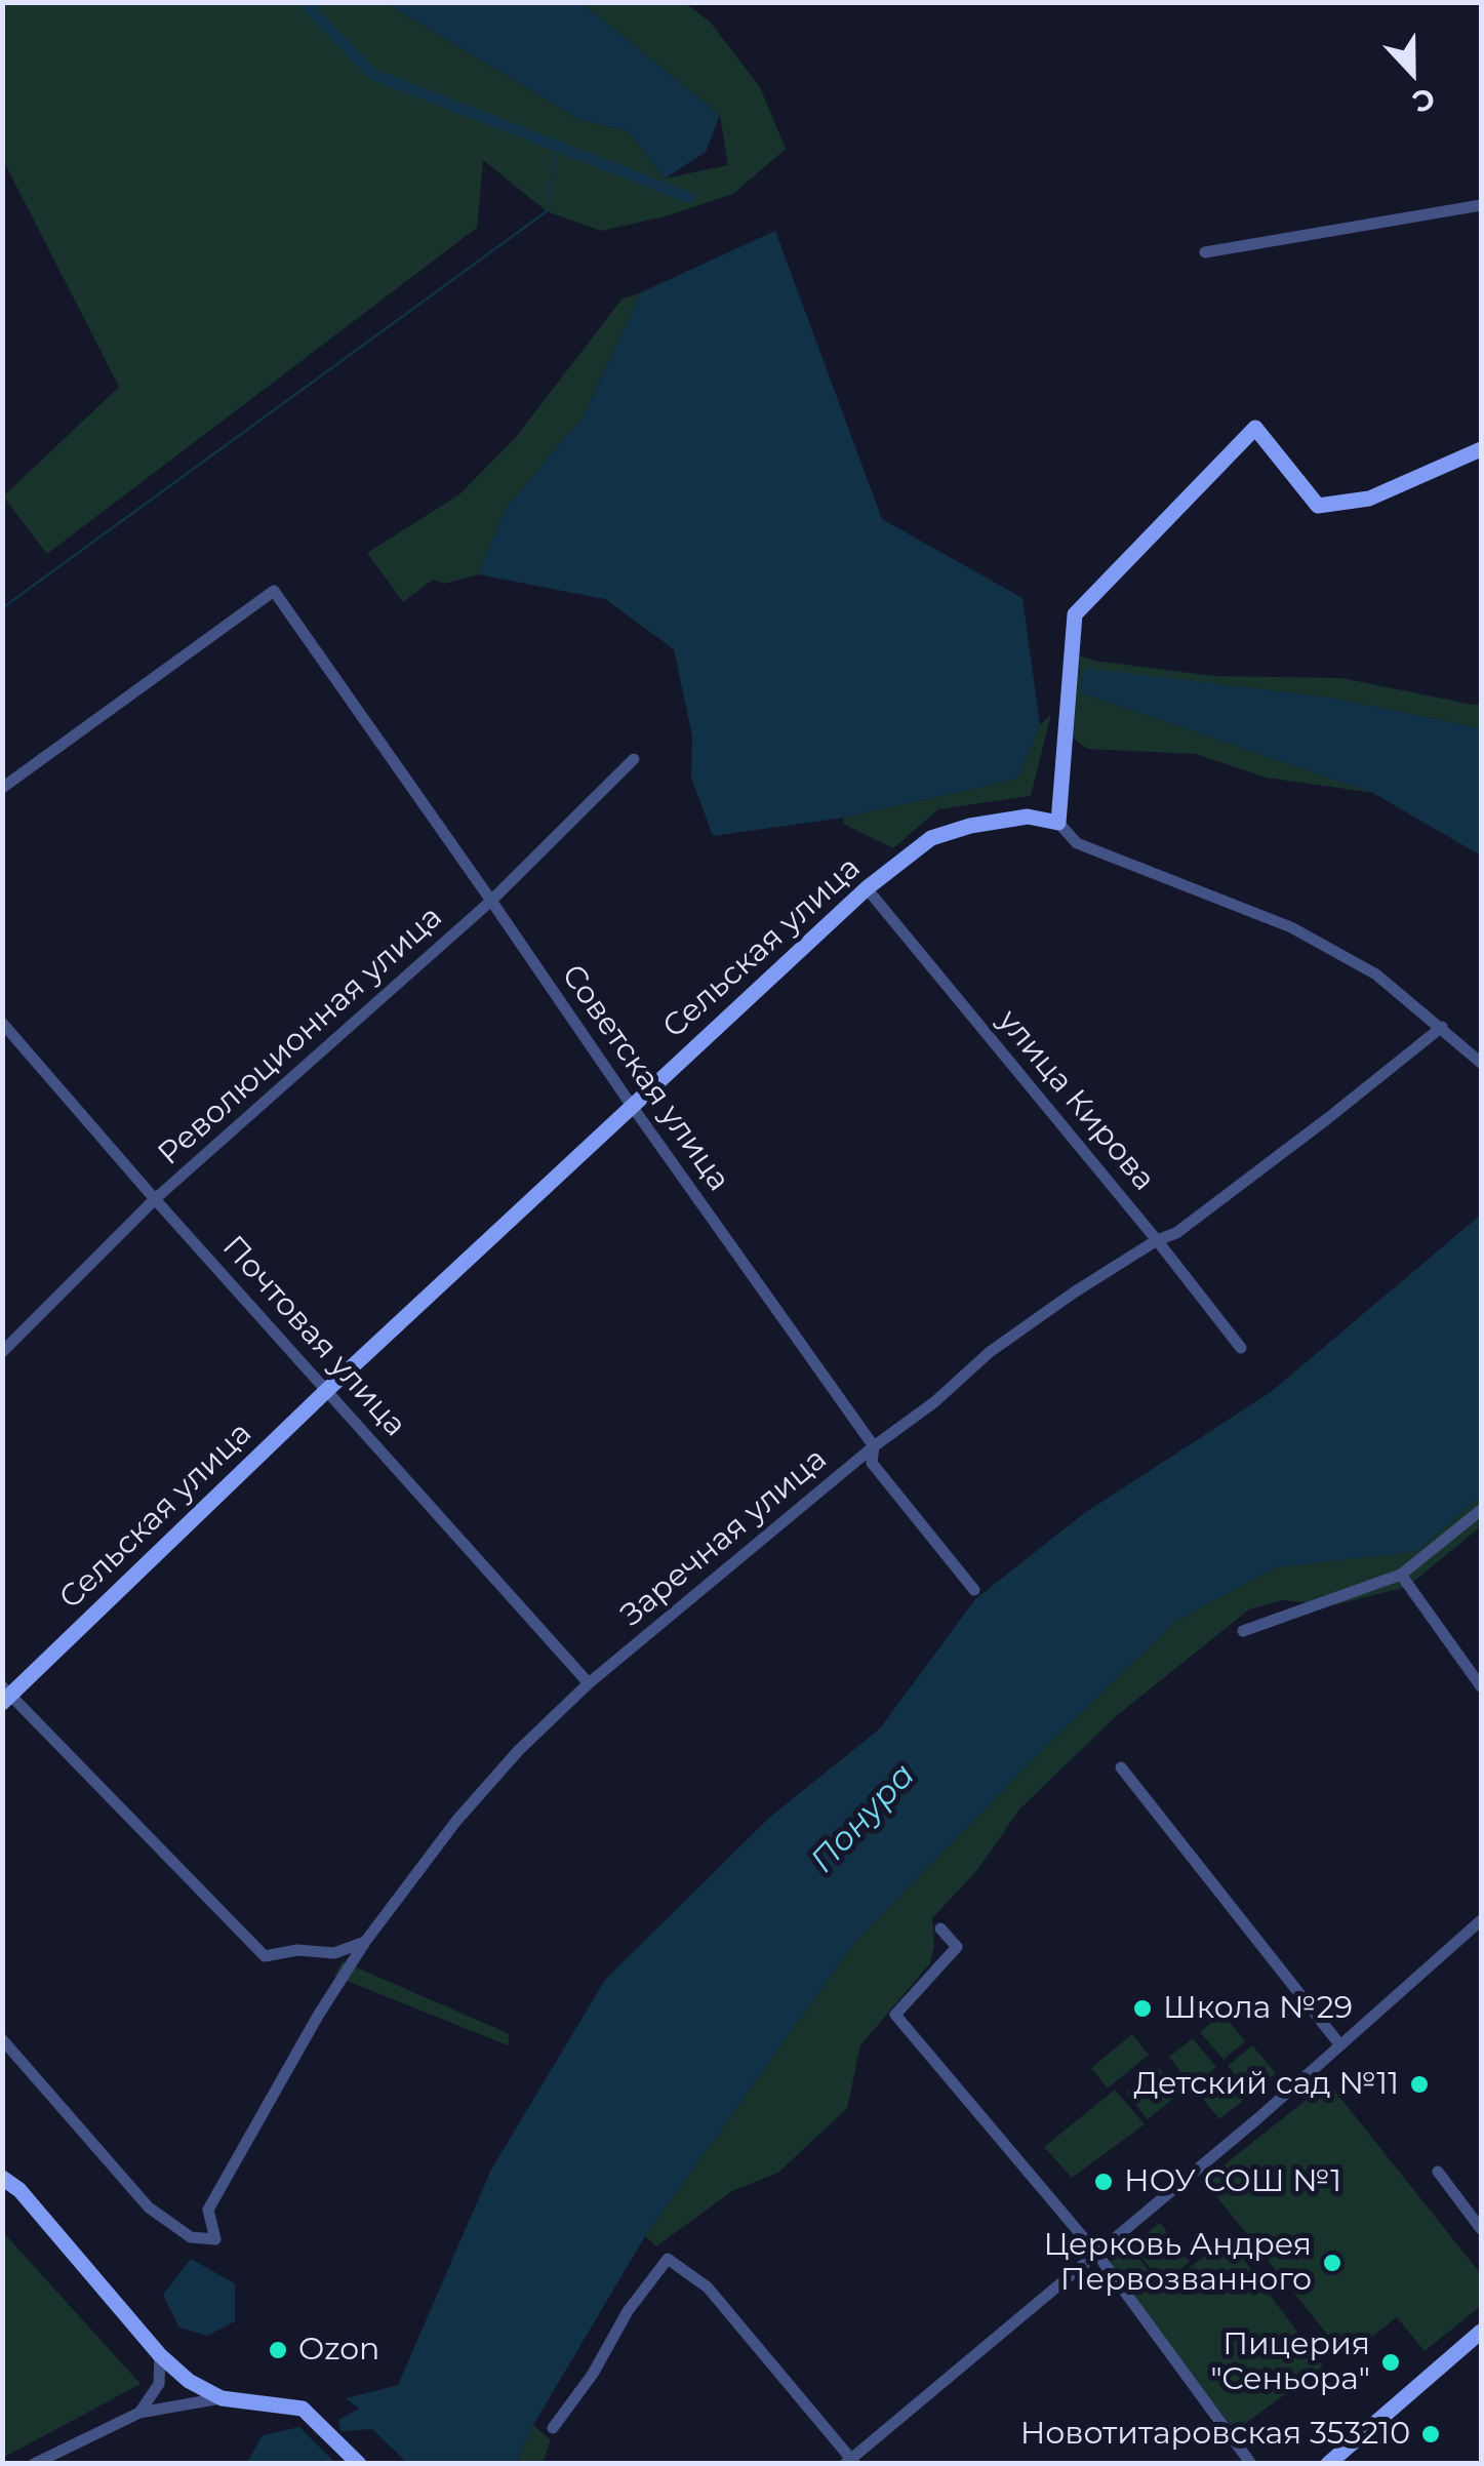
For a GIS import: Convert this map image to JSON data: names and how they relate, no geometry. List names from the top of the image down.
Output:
{
  "streets": {
    "street": [
      "Сельская улица",
      "Революционная улица",
      "Советская улица",
      "улица Кирова",
      "Почтовая улица",
      "Заречная улица"
    ]
  },
  "crossings": [
    ["Сельская улица", "Советская улица"],
    ["Сельская улица", "улица Кирова"],
    ["Сельская улица", "Почтовая улица"],
    ["Революционная улица", "Советская улица"],
    ["Революционная улица", "Почтовая улица"],
    ["Советская улица", "Заречная улица"],
    ["улица Кирова", "Заречная улица"],
    ["Почтовая улица", "Заречная улица"]
  ],
  "water": ["Понура"],
  "places": [
    "Школа №29",
    "Детский сад №11",
    "НОУ СОШ №1",
    "Церковь Андрея Первозванного",
    "Ozon",
    "Пицерия \"Сеньора\"",
    "Новотитаровская 353210"
  ],
  "north": "bottom"
}
